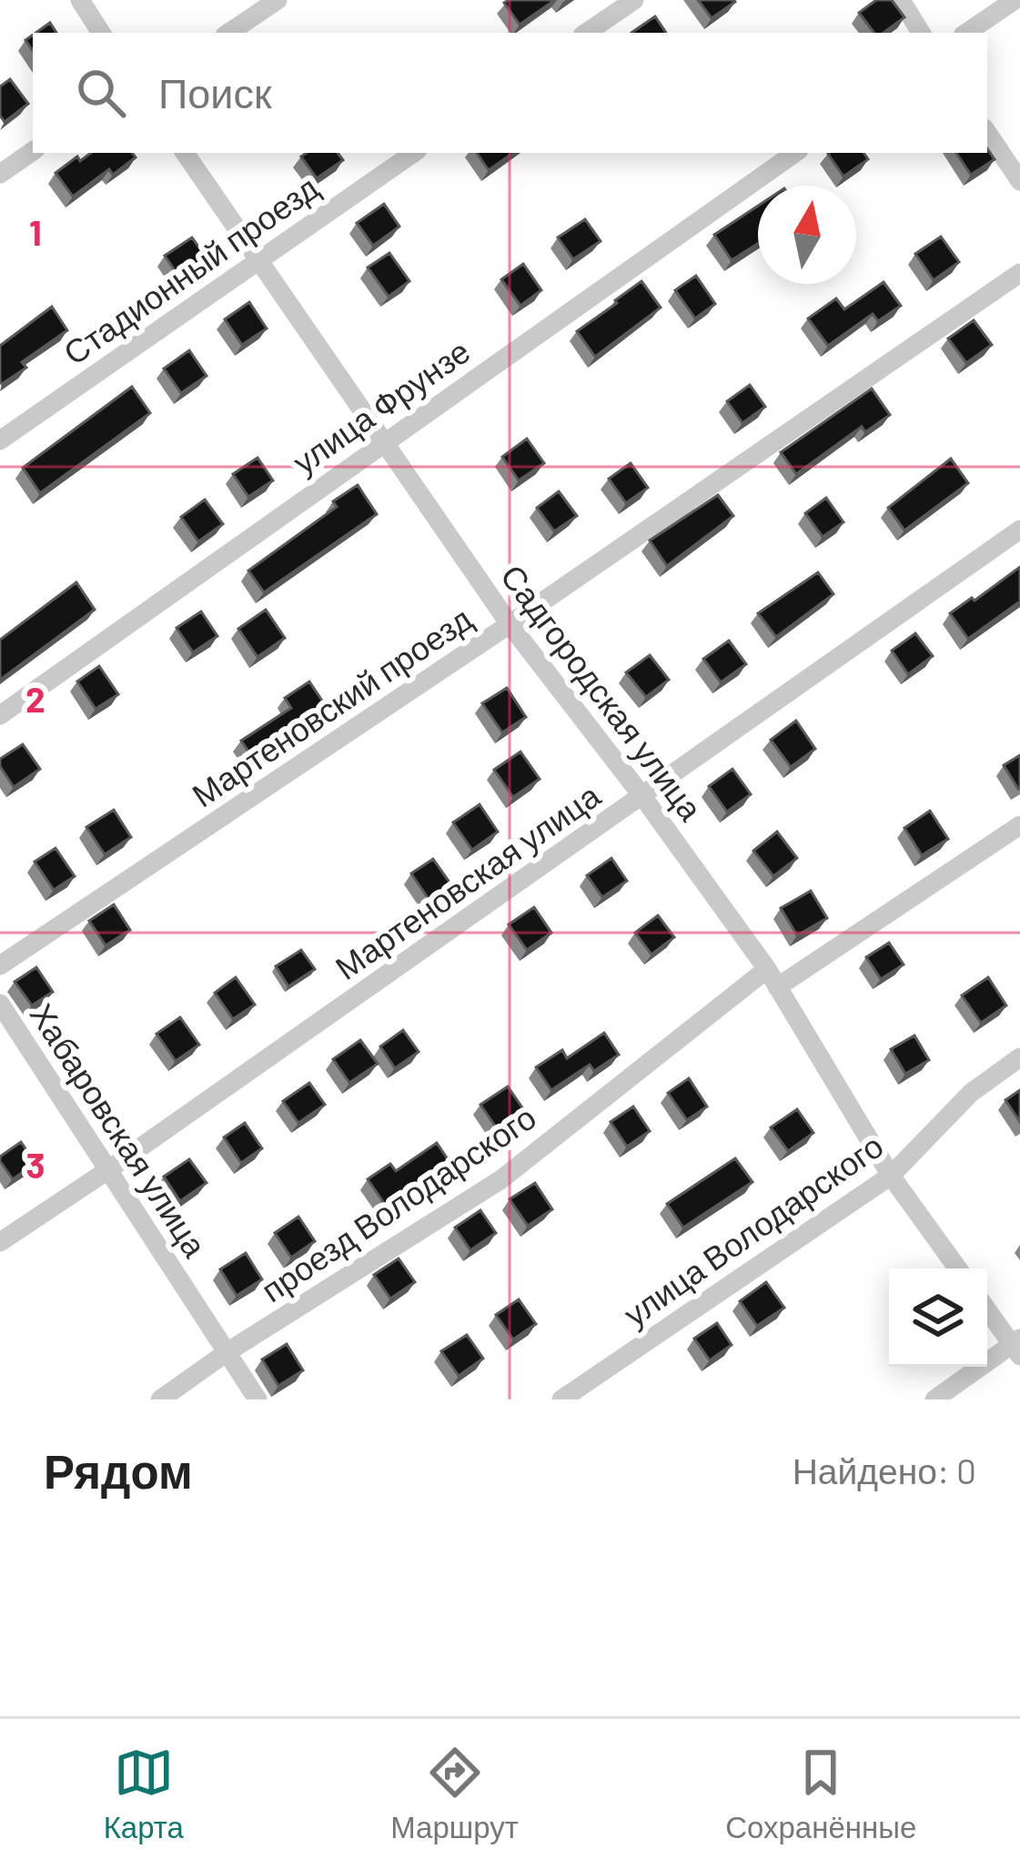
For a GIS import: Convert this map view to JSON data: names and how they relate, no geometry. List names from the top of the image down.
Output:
{
  "streets": {
    "street": [
      "Стадионный проезд",
      "улица Фрунзе",
      "Садгородская улица",
      "Мартеновский проезд",
      "Мартеновская улица",
      "Хабаровская улица",
      "проезд Володарского",
      "улица Володарского"
    ]
  },
  "crossings": [
    ["Стадионный проезд", "Садгородская улица"],
    ["улица Фрунзе", "Садгородская улица"],
    ["Садгородская улица", "Мартеновский проезд"],
    ["Садгородская улица", "Мартеновская улица"],
    ["Садгородская улица", "проезд Володарского"],
    ["Садгородская улица", "улица Володарского"],
    ["Мартеновская улица", "Хабаровская улица"],
    ["Хабаровская улица", "проезд Володарского"]
  ],
  "north": "top",
  "page": {
    "search": "Поиск",
    "heading": ["Рядом", "Найдено: 0"],
    "nav": ["Карта", "Маршрут", "Сохранённые"]
  },
  "grid": {
    "rows": ["1", "2", "3"]
  }
}
